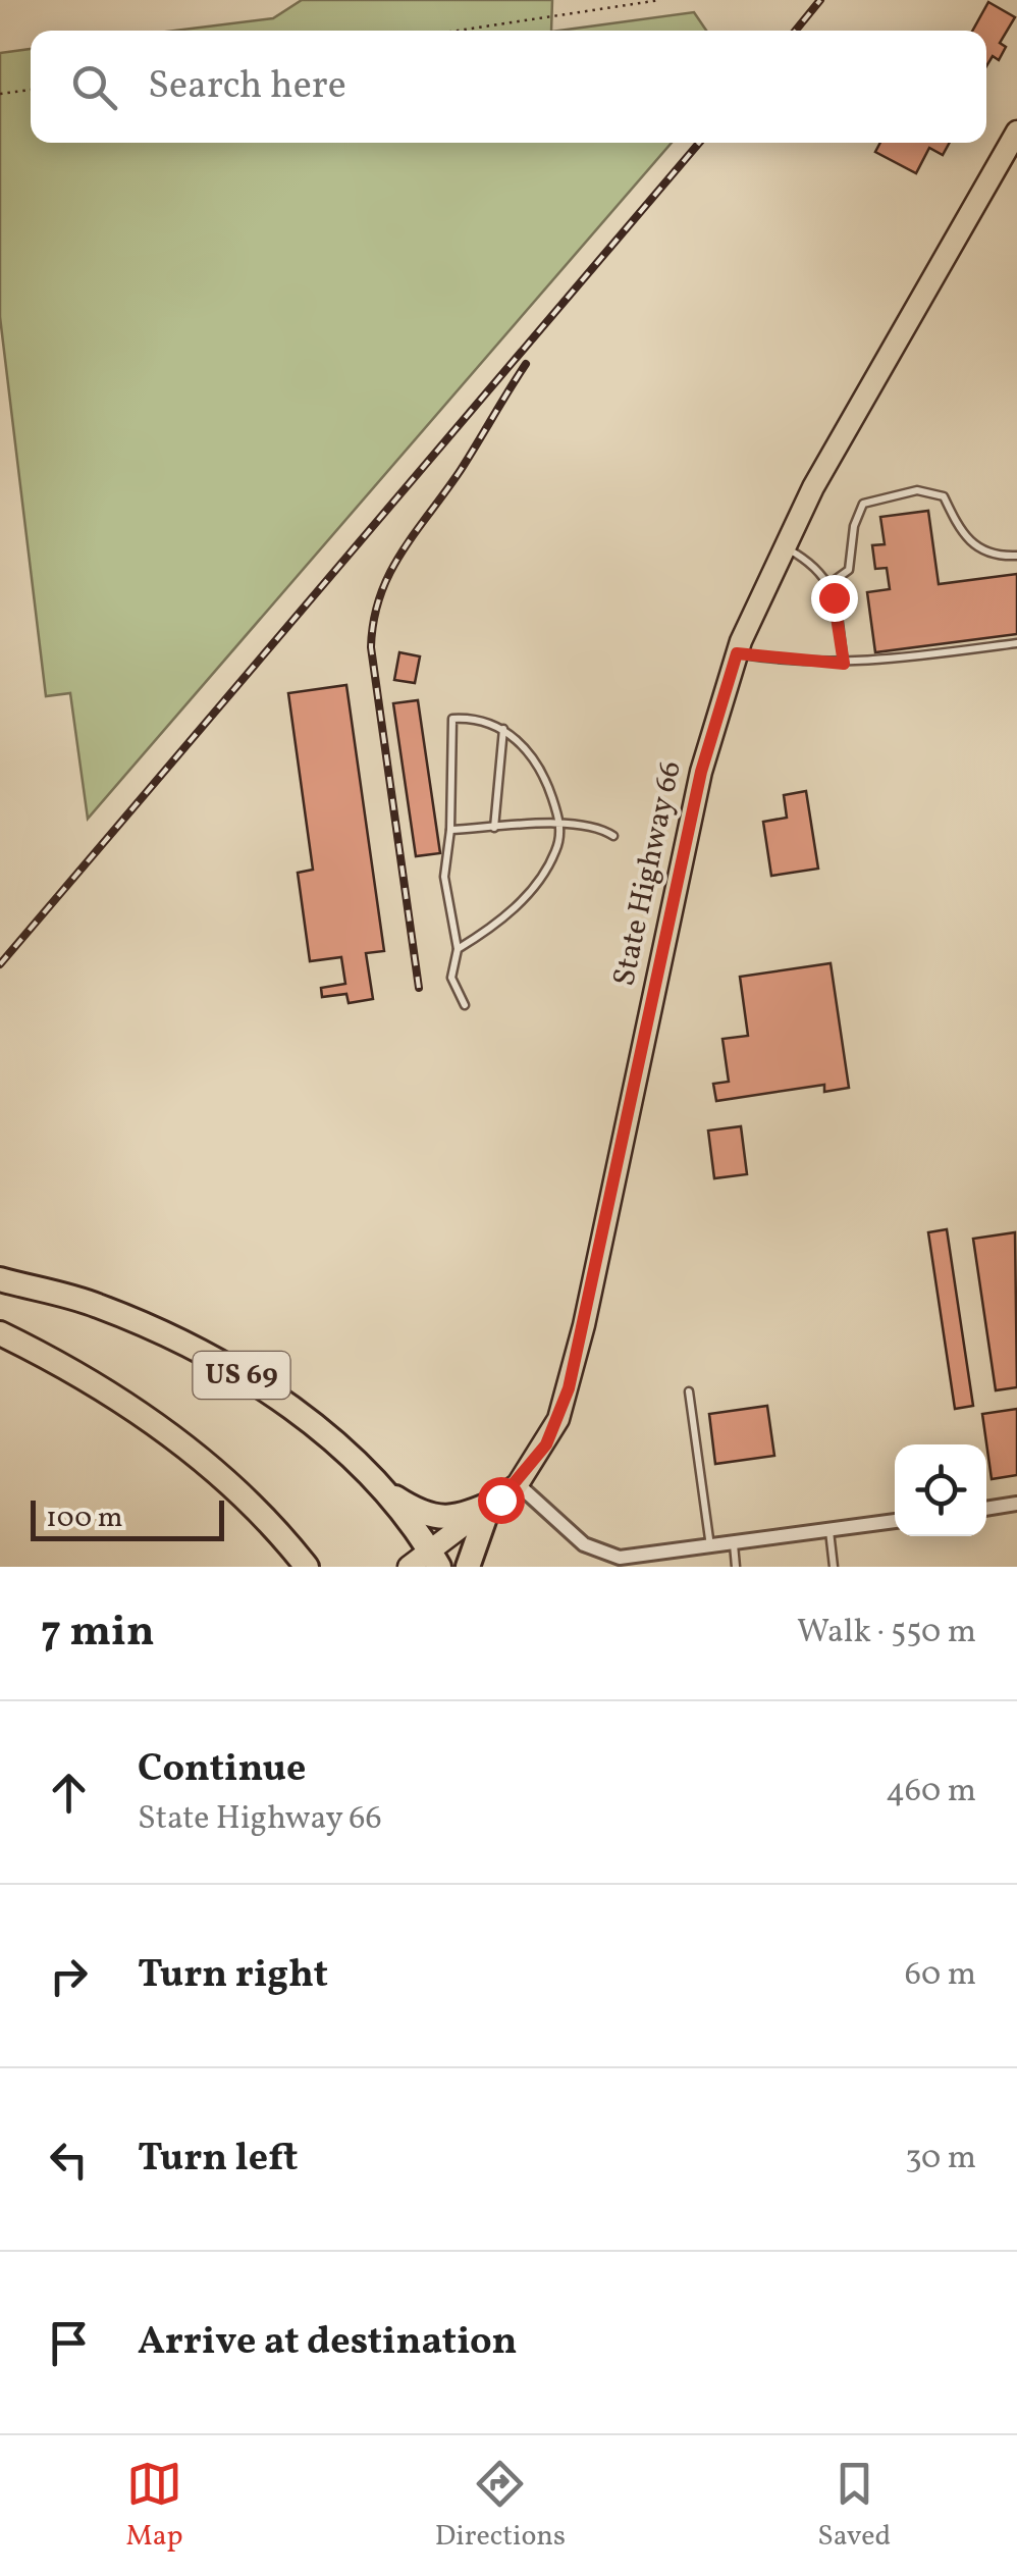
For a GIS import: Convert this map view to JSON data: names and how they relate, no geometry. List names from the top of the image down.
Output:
{
  "streets": {
    "highway": ["US 69"],
    "main road": ["State Highway 66"]
  },
  "crossings": [
    ["State Highway 66", "US 69"]
  ],
  "scale_bar": "100 m",
  "page": {
    "search": "Search here",
    "scale": "100 m",
    "heading": ["7 min", "Walk · 550 m"],
    "list": [
      ["Continue", "State Highway 66", "460 m"],
      ["Turn right", "60 m"],
      ["Turn left", "30 m"],
      "Arrive at destination"
    ],
    "nav": ["Map", "Directions", "Saved"]
  }
}
